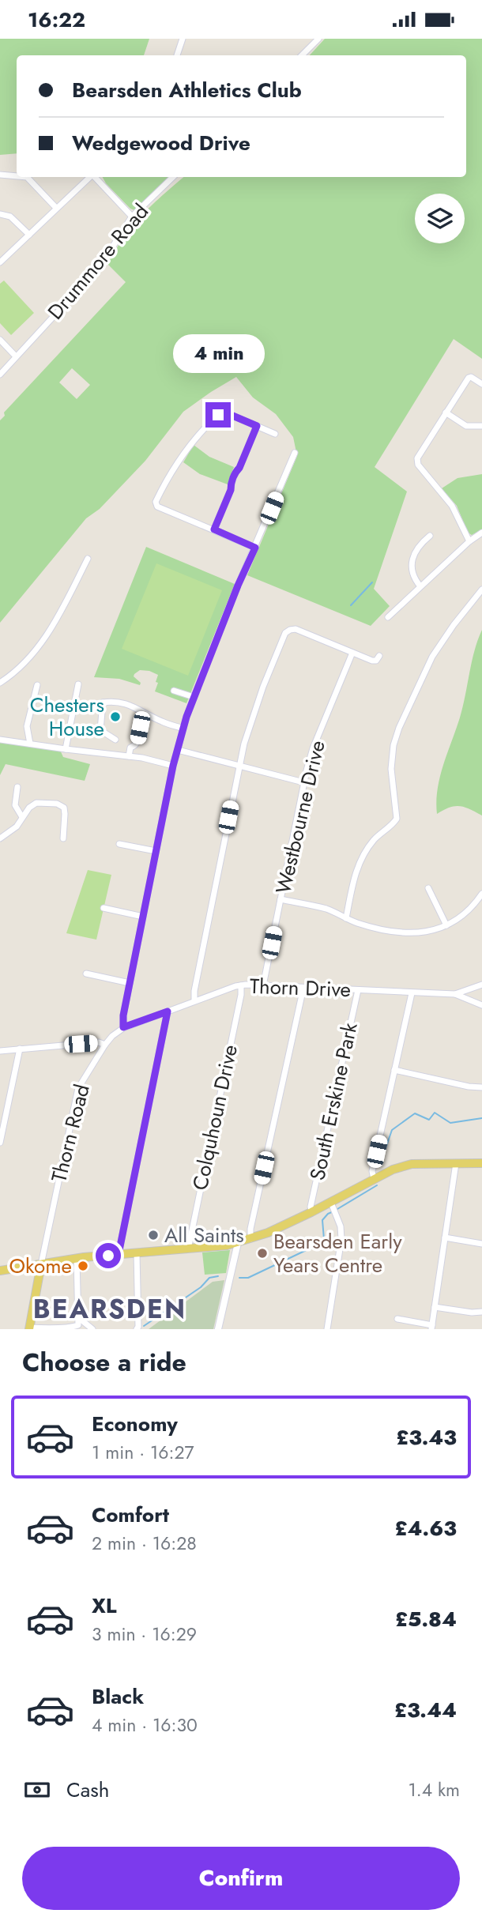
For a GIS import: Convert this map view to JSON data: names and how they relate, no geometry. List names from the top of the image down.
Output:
{
  "streets": {
    "street": [
      "Drummore Road",
      "Westbourne Drive",
      "Thorn Drive",
      "South Erskine Park",
      "Colquhoun Drive",
      "Thorn Road"
    ]
  },
  "crossings": [
    ["Westbourne Drive", "Thorn Drive"],
    ["Thorn Drive", "South Erskine Park"],
    ["Thorn Drive", "Colquhoun Drive"],
    ["Thorn Drive", "Thorn Road"]
  ],
  "districts": ["BEARSDEN"],
  "places": [
    "Chesters House",
    "All Saints",
    "Bearsden Early Years Centre",
    "Okome"
  ],
  "page": {
    "status": "16:22",
    "banner": ["Bearsden Athletics Club", "Wedgewood Drive"],
    "bubble": "4 min",
    "heading": "Choose a ride",
    "list": [
      {
        "name": "Economy",
        "note": "1 min · 16:27",
        "value": "£3.43"
      },
      {
        "name": "Comfort",
        "note": "2 min · 16:28",
        "value": "£4.63"
      },
      {
        "name": "XL",
        "note": "3 min · 16:29",
        "value": "£5.84"
      },
      {
        "name": "Black",
        "note": "4 min · 16:30",
        "value": "£3.44"
      }
    ],
    "pay": ["Cash", "1.4 km"],
    "buttons": "Confirm"
  }
}
